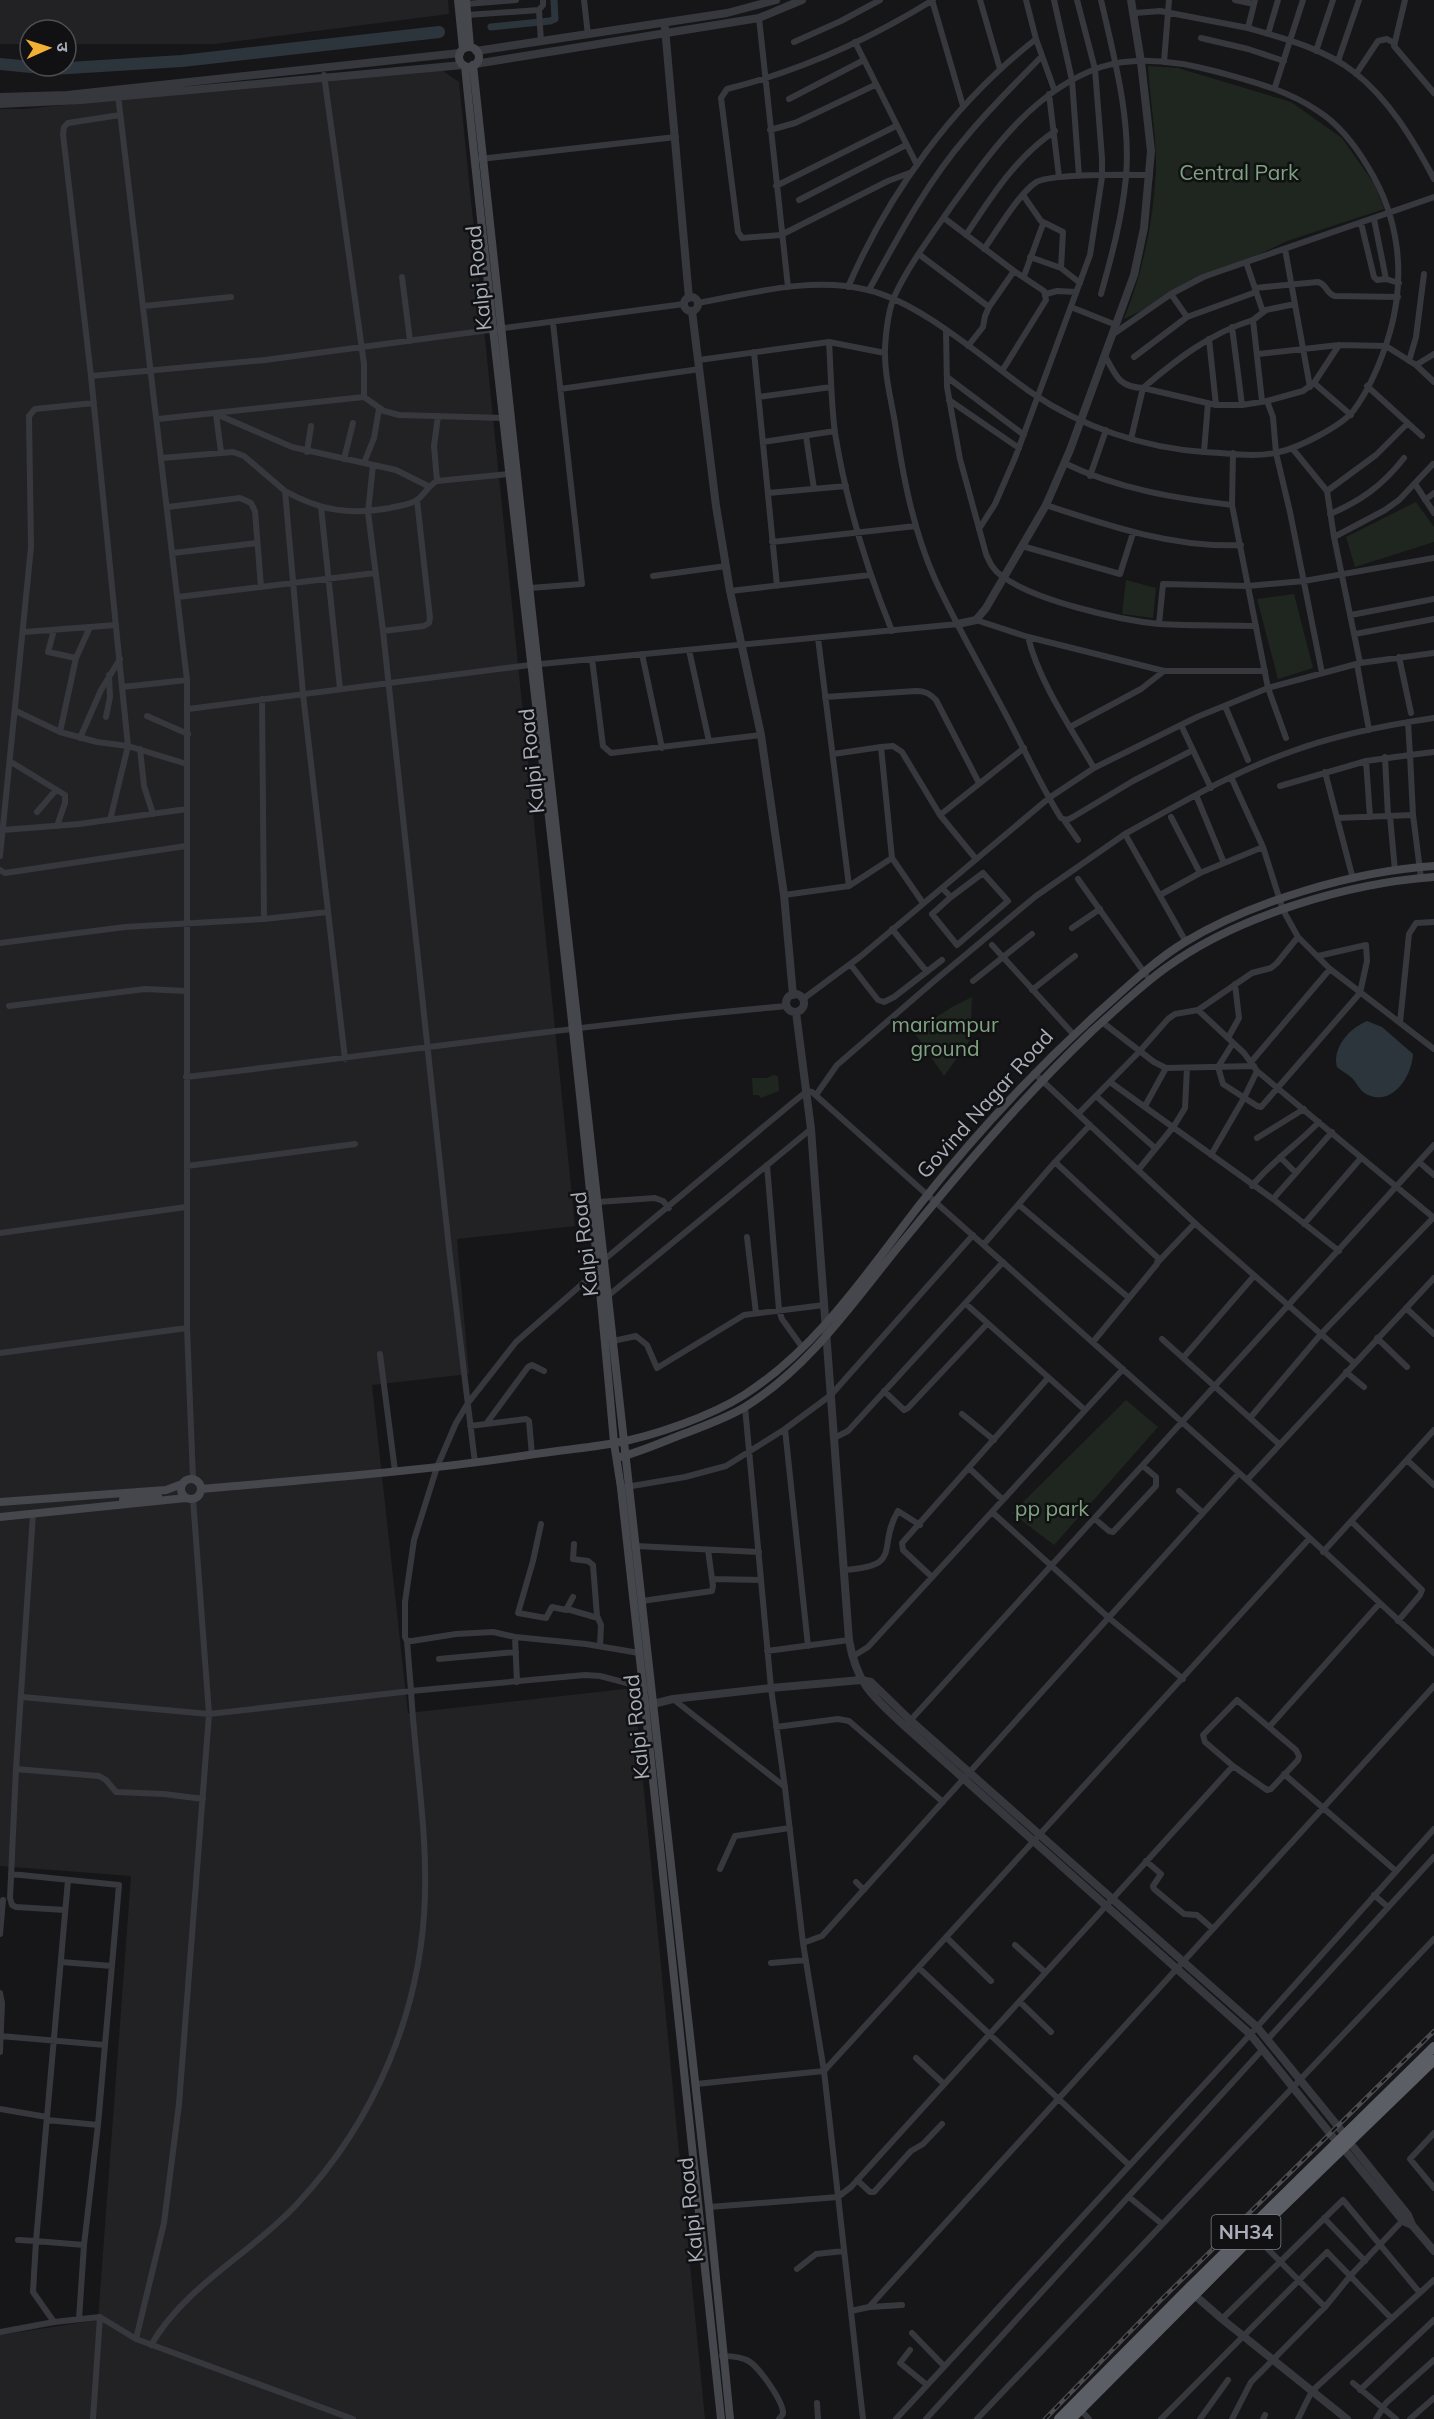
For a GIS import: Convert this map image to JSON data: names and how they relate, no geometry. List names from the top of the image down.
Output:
{
  "streets": {
    "highway": ["NH34"],
    "main road": ["Kalpi Road", "Govind Nagar Road"]
  },
  "crossings": [
    ["Kalpi Road", "Govind Nagar Road"]
  ],
  "parks": ["Central Park", "mariampur ground", "pp park"],
  "north": "right"
}
